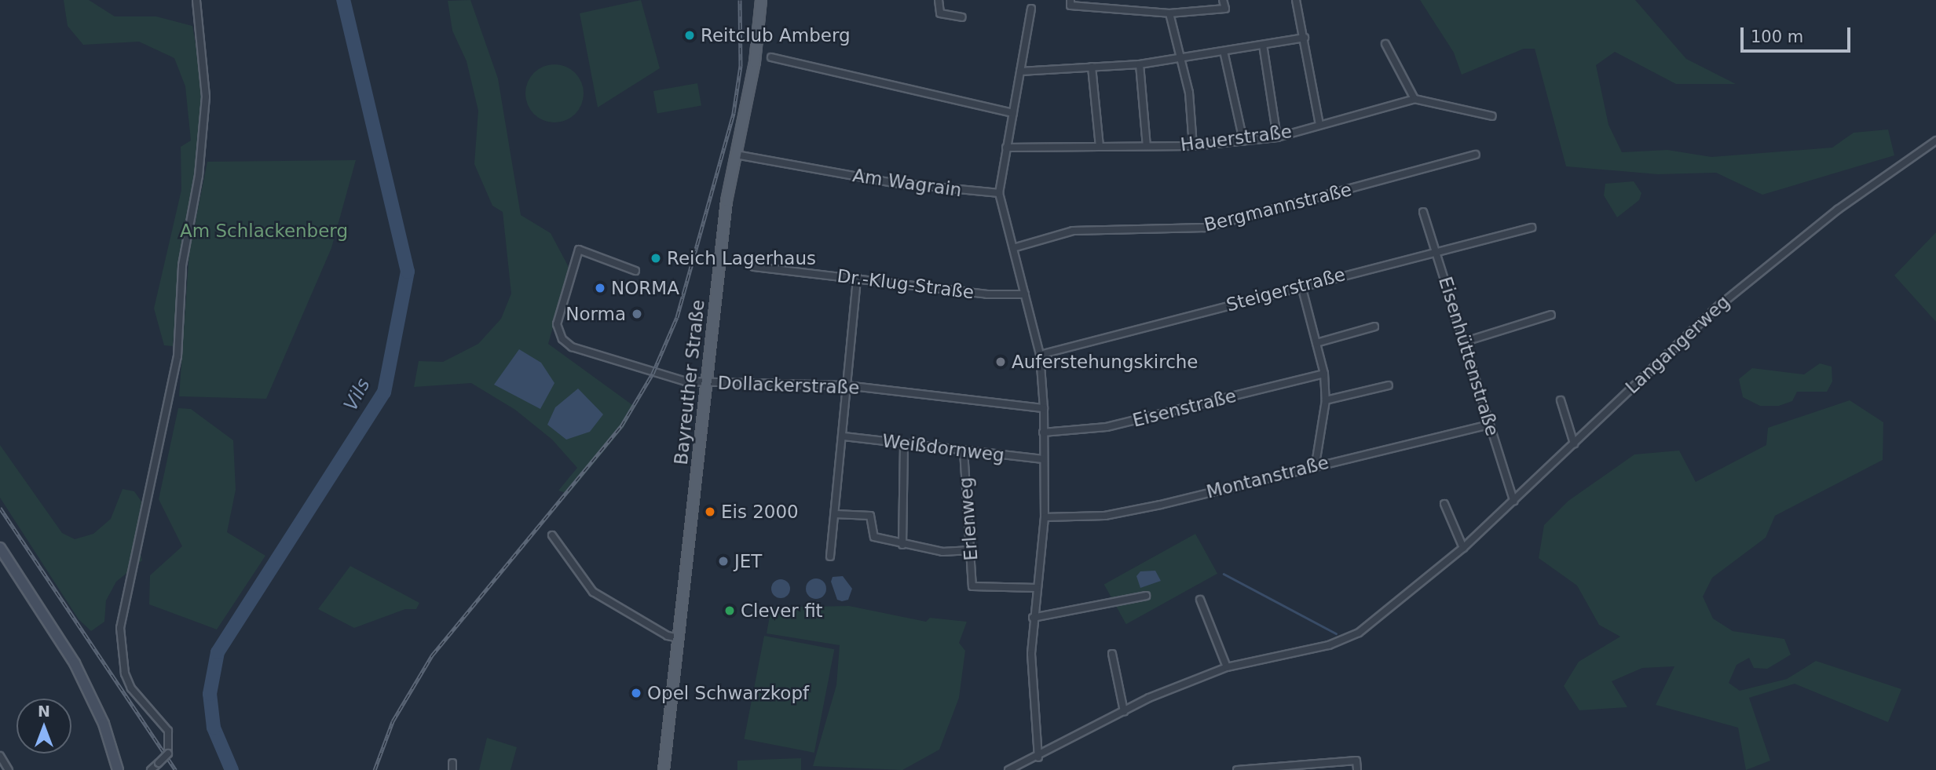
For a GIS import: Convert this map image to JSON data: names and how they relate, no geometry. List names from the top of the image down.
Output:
{
  "streets": {
    "main road": ["Bayreuther Straße"],
    "street": [
      "Hauerstraße",
      "Am Wagrain",
      "Bergmannstraße",
      "Dr.-Klug-Straße",
      "Steigerstraße",
      "Langangerweg",
      "Eisenhüttenstraße",
      "Dollackerstraße",
      "Eisenstraße",
      "Weißdornweg",
      "Montanstraße",
      "Erlenweg"
    ]
  },
  "crossings": [
    ["Am Wagrain", "Bayreuther Straße"],
    ["Steigerstraße", "Eisenhüttenstraße"],
    ["Langangerweg", "Eisenhüttenstraße"],
    ["Eisenhüttenstraße", "Montanstraße"],
    ["Bayreuther Straße", "Dollackerstraße"],
    ["Weißdornweg", "Erlenweg"]
  ],
  "water": ["Vils"],
  "parks": ["Am Schlackenberg"],
  "places": [
    "Reitclub Amberg",
    "Reich Lagerhaus",
    "NORMA",
    "Norma",
    "Auferstehungskirche",
    "Eis 2000",
    "JET",
    "Clever fit",
    "Opel Schwarzkopf"
  ],
  "scale_bar": "100 m",
  "north": "top"
}
